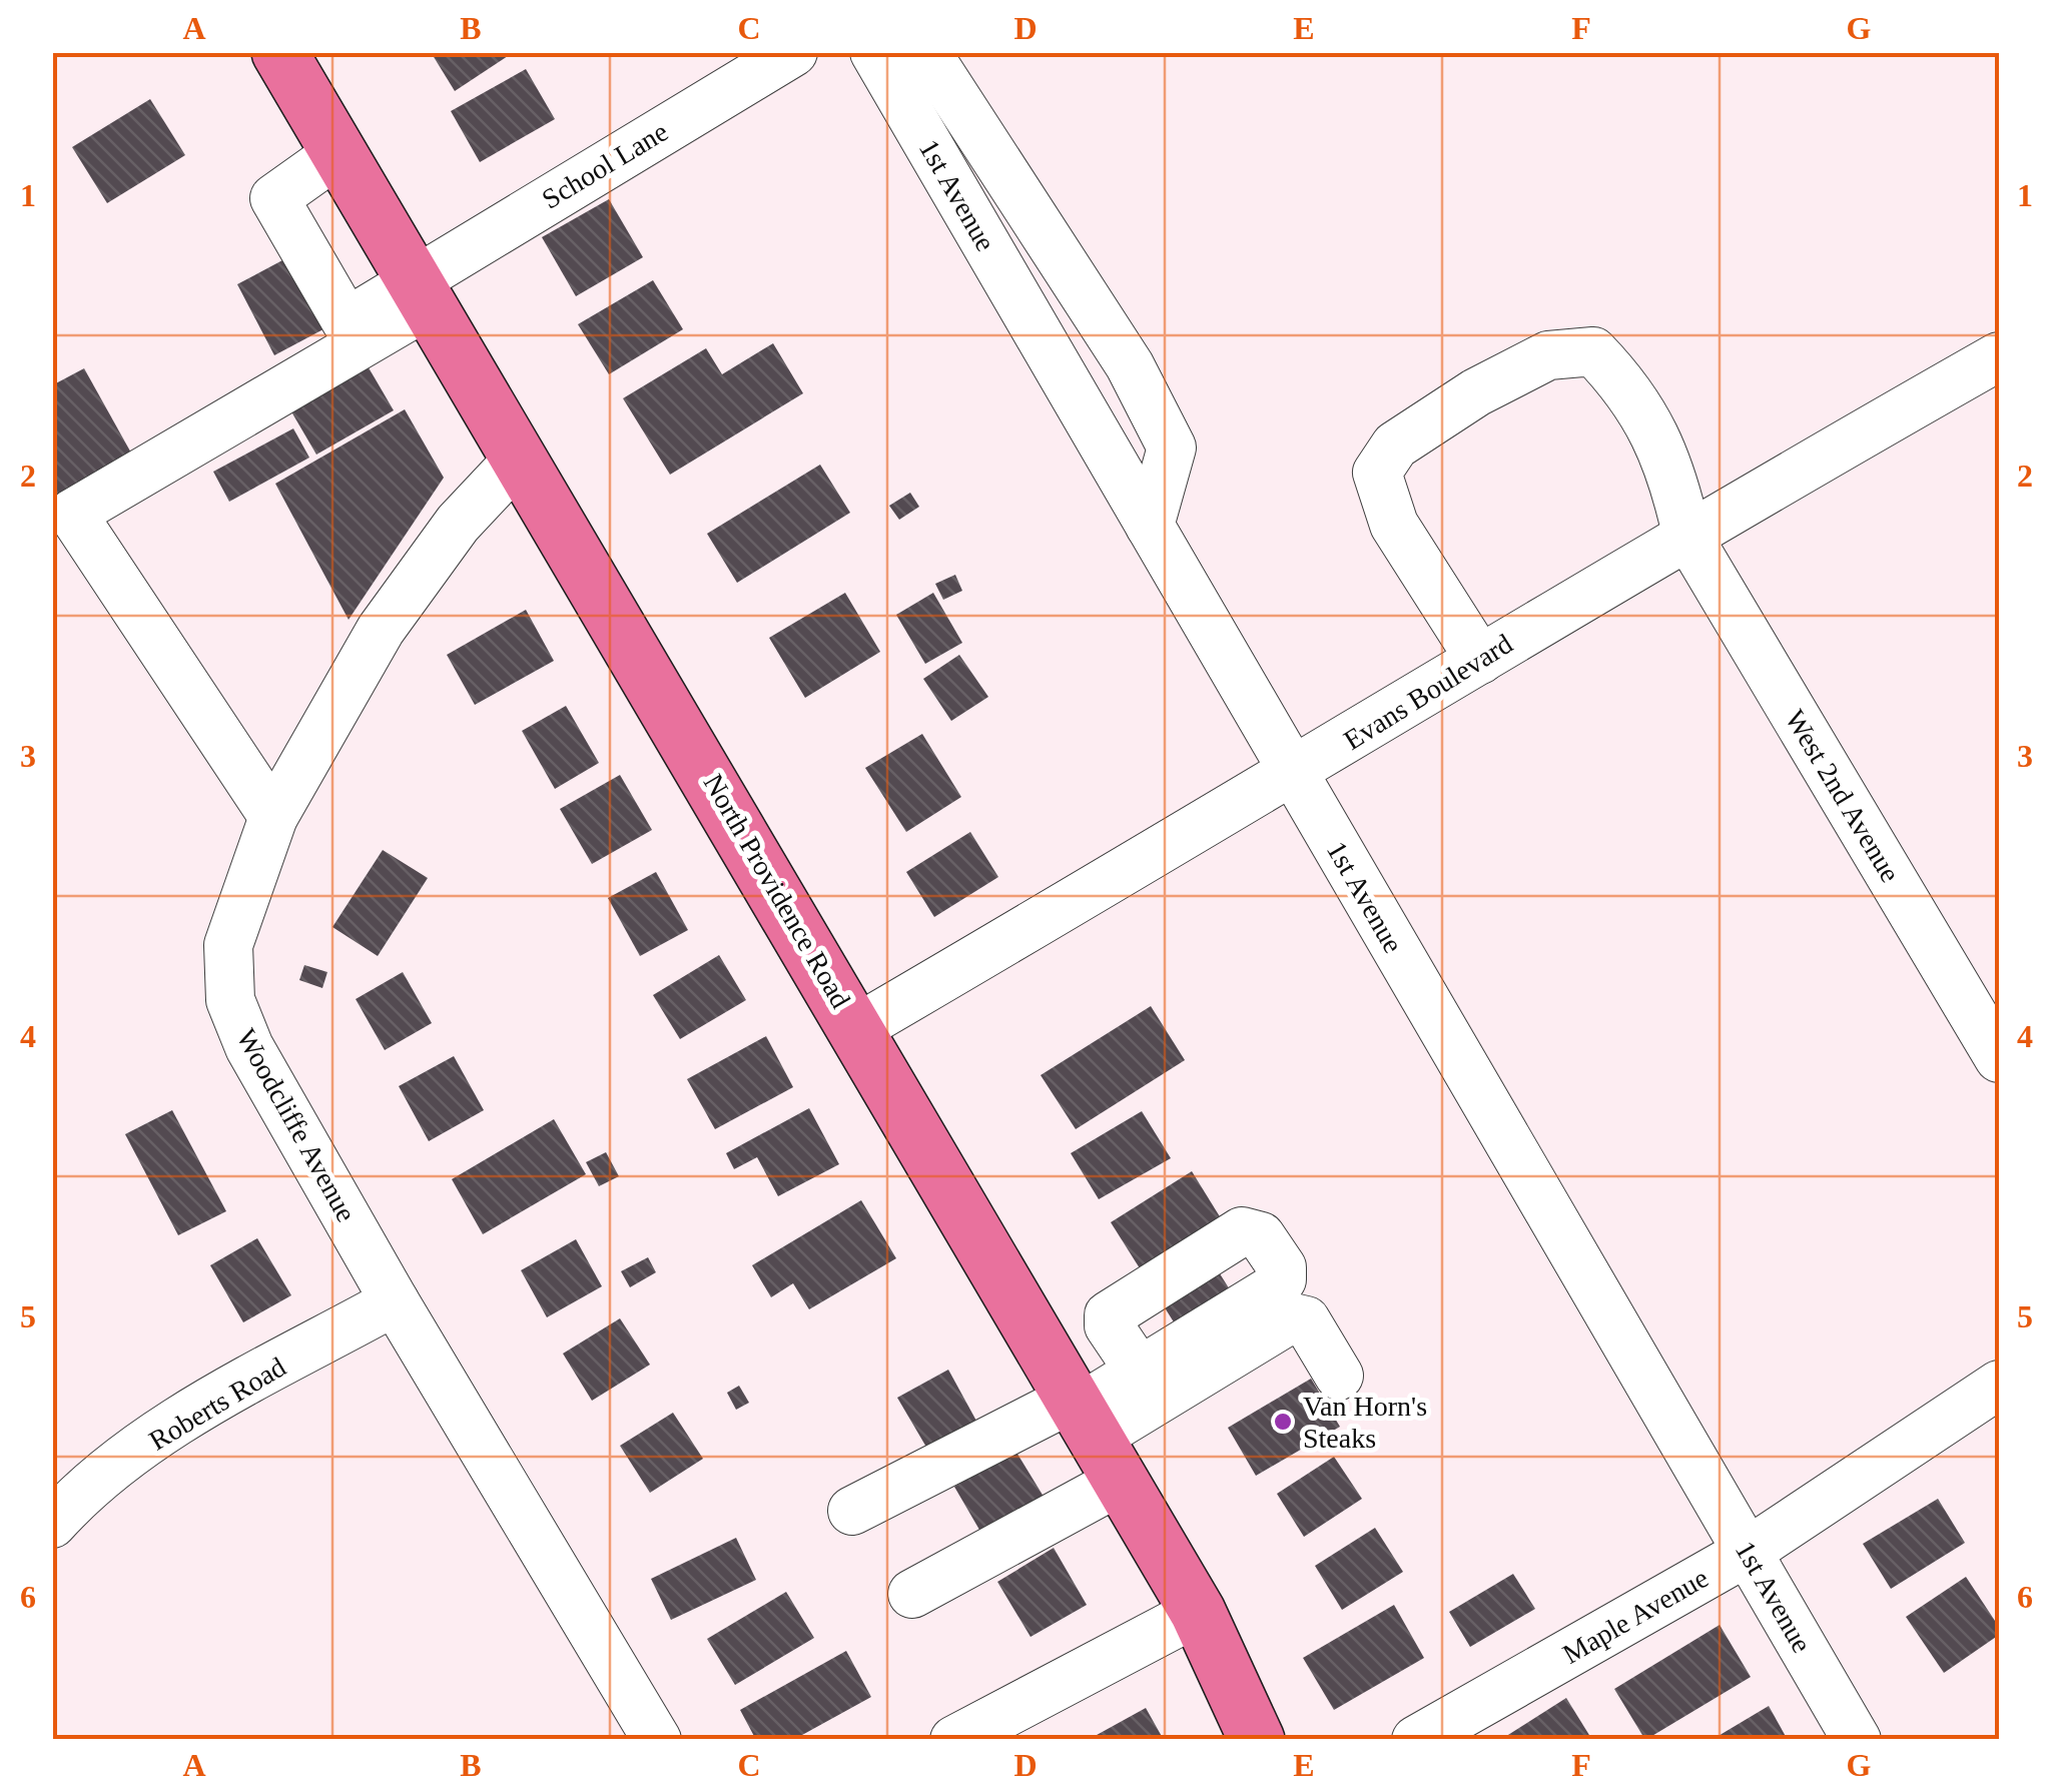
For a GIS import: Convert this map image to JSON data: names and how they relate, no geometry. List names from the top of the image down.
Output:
{
  "streets": {
    "main road": ["North Providence Road"],
    "street": [
      "School Lane",
      "1st Avenue",
      "Evans Boulevard",
      "West 2nd Avenue",
      "Woodcliffe Avenue",
      "Roberts Road",
      "Maple Avenue"
    ]
  },
  "crossings": [
    ["School Lane", "North Providence Road"],
    ["1st Avenue", "Evans Boulevard"],
    ["1st Avenue", "Maple Avenue"],
    ["Evans Boulevard", "West 2nd Avenue"],
    ["Evans Boulevard", "North Providence Road"],
    ["North Providence Road", "Woodcliffe Avenue"],
    ["Woodcliffe Avenue", "Roberts Road"]
  ],
  "places": ["Van Horn's Steaks"],
  "grid": {
    "columns": [
      "A",
      "B",
      "C",
      "D",
      "E",
      "F",
      "G"
    ],
    "rows": [
      "1",
      "2",
      "3",
      "4",
      "5",
      "6"
    ]
  }
}
